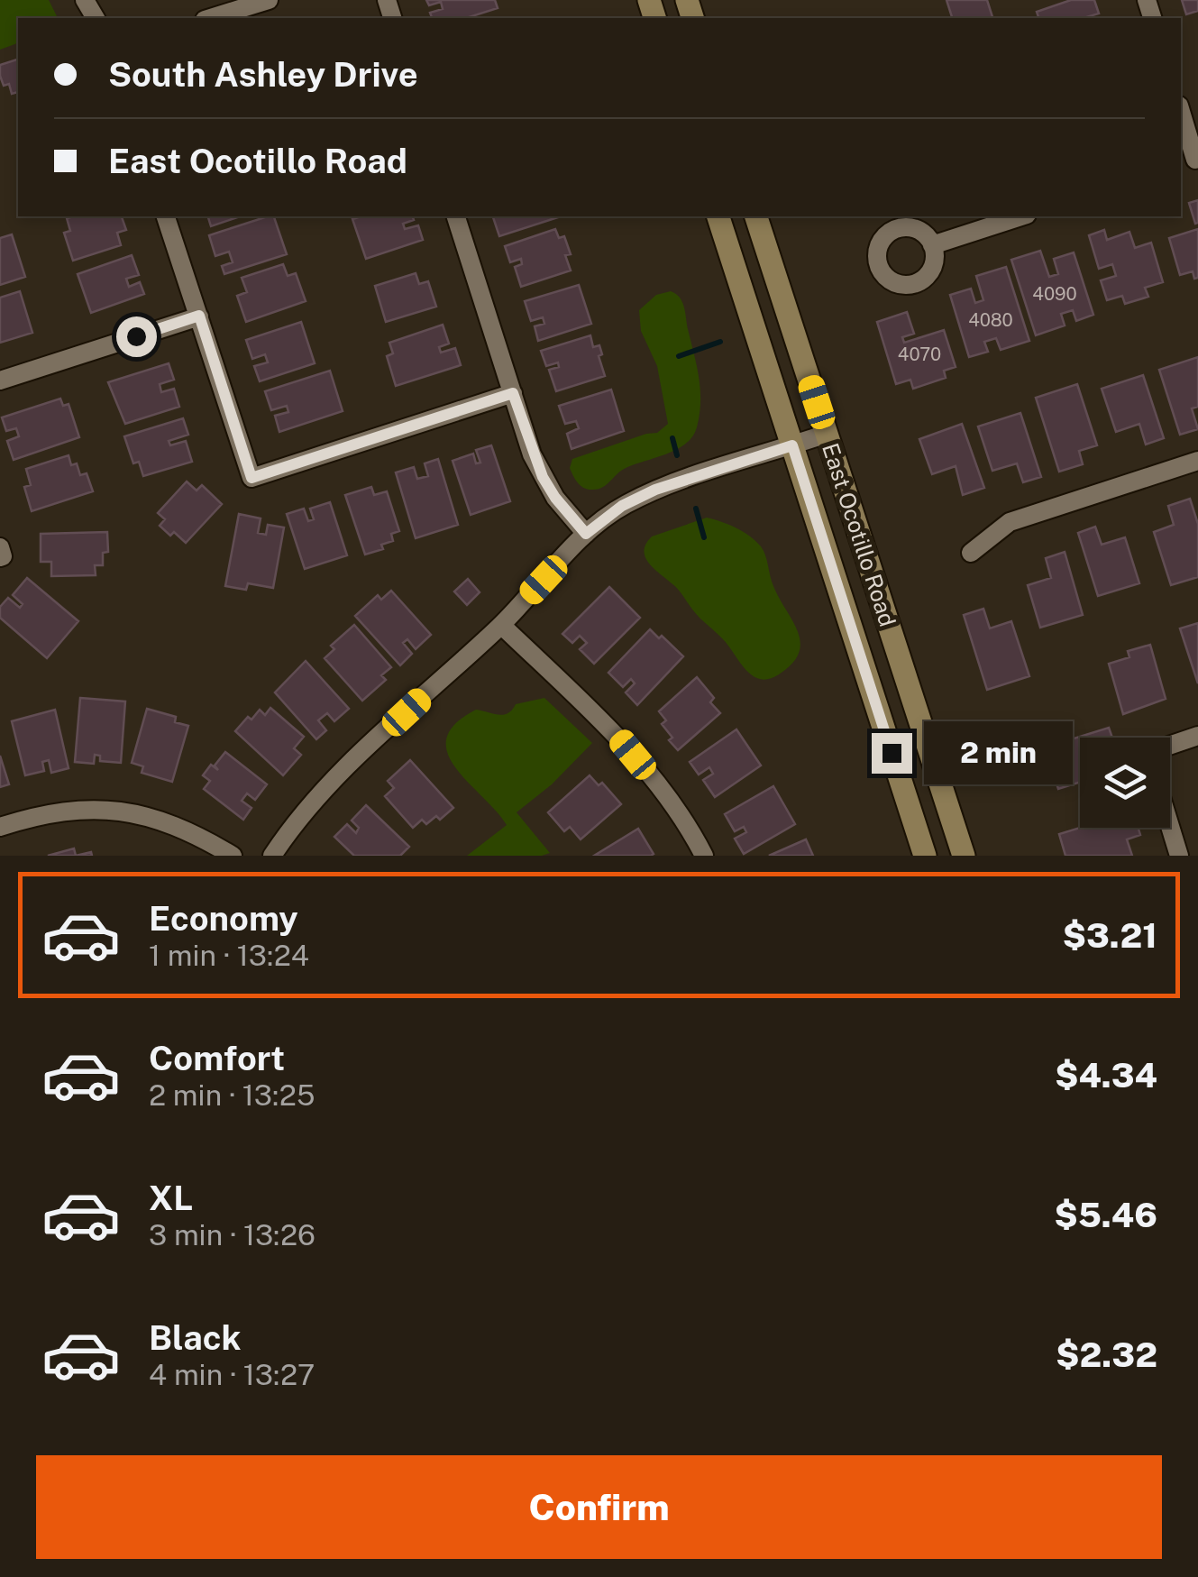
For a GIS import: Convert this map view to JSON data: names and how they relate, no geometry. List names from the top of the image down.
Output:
{
  "streets": {
    "main road": ["East Ocotillo Road"]
  },
  "house_numbers": ["4090", "4080", "4070"],
  "page": {
    "banner": ["South Ashley Drive", "East Ocotillo Road"],
    "bubble": "2 min",
    "list": [
      {
        "name": "Economy",
        "note": "1 min · 13:24",
        "value": "$3.21"
      },
      {
        "name": "Comfort",
        "note": "2 min · 13:25",
        "value": "$4.34"
      },
      {
        "name": "XL",
        "note": "3 min · 13:26",
        "value": "$5.46"
      },
      {
        "name": "Black",
        "note": "4 min · 13:27",
        "value": "$2.32"
      }
    ],
    "buttons": "Confirm"
  }
}
